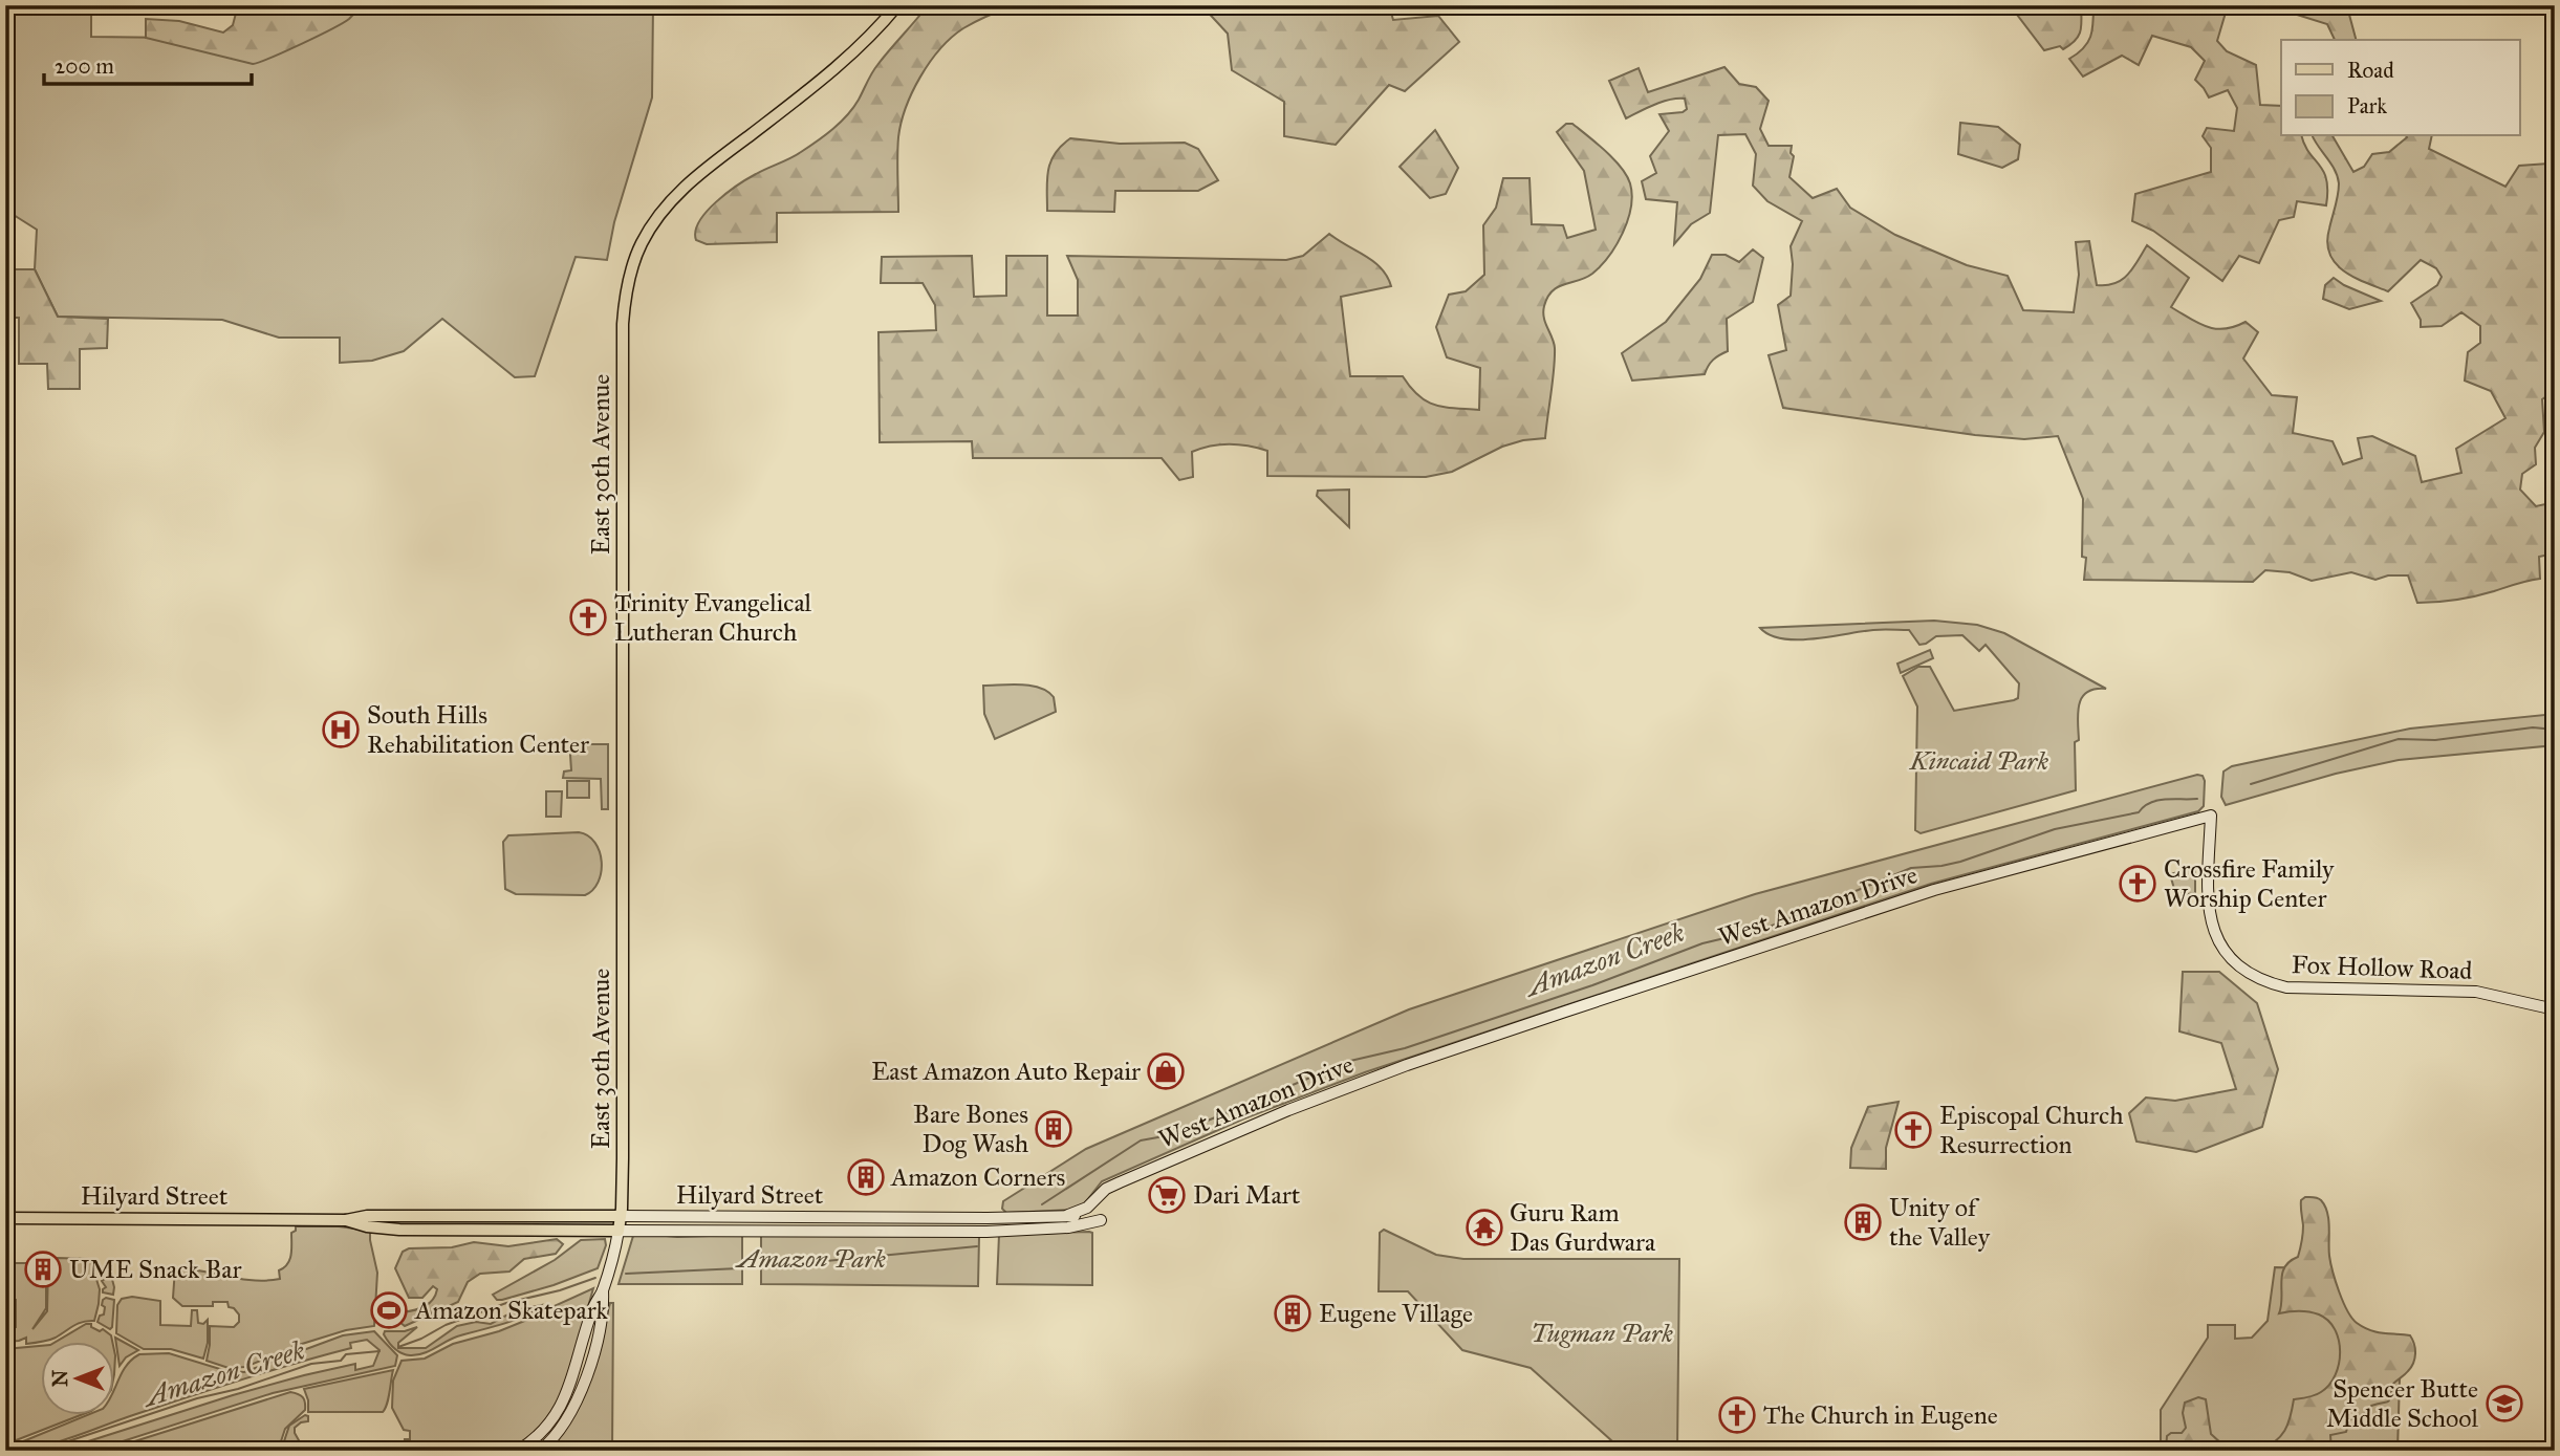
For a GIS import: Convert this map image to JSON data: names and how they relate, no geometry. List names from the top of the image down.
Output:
{
  "streets": {
    "main road": [
      "East 30th Avenue",
      "West Amazon Drive",
      "Fox Hollow Road",
      "Hilyard Street"
    ]
  },
  "crossings": [
    ["East 30th Avenue", "Hilyard Street"],
    ["West Amazon Drive", "Fox Hollow Road"],
    ["West Amazon Drive", "Hilyard Street"]
  ],
  "water": ["Amazon Creek"],
  "parks": ["Kincaid Park", "Amazon Park", "Tugman Park"],
  "places": {
    "church": [
      "Trinity Evangelical Lutheran Church",
      "Crossfire Family Worship Center",
      "Episcopal Church Resurrection",
      "The Church in Eugene"
    ],
    "hospital": ["South Hills Rehabilitation Center"],
    "shop": ["East Amazon Auto Repair"],
    "building": [
      "Bare Bones Dog Wash",
      "Amazon Corners",
      "Unity of the Valley",
      "UME Snack Bar",
      "Eugene Village"
    ],
    "supermarket": ["Dari Mart"],
    "temple": ["Guru Ram Das Gurdwara"],
    "sports": ["Amazon Skatepark"],
    "school or university": ["Spencer Butte Middle School"]
  },
  "legend": ["Road", "Park"],
  "scale_bar": "200 m",
  "north": "left"
}
